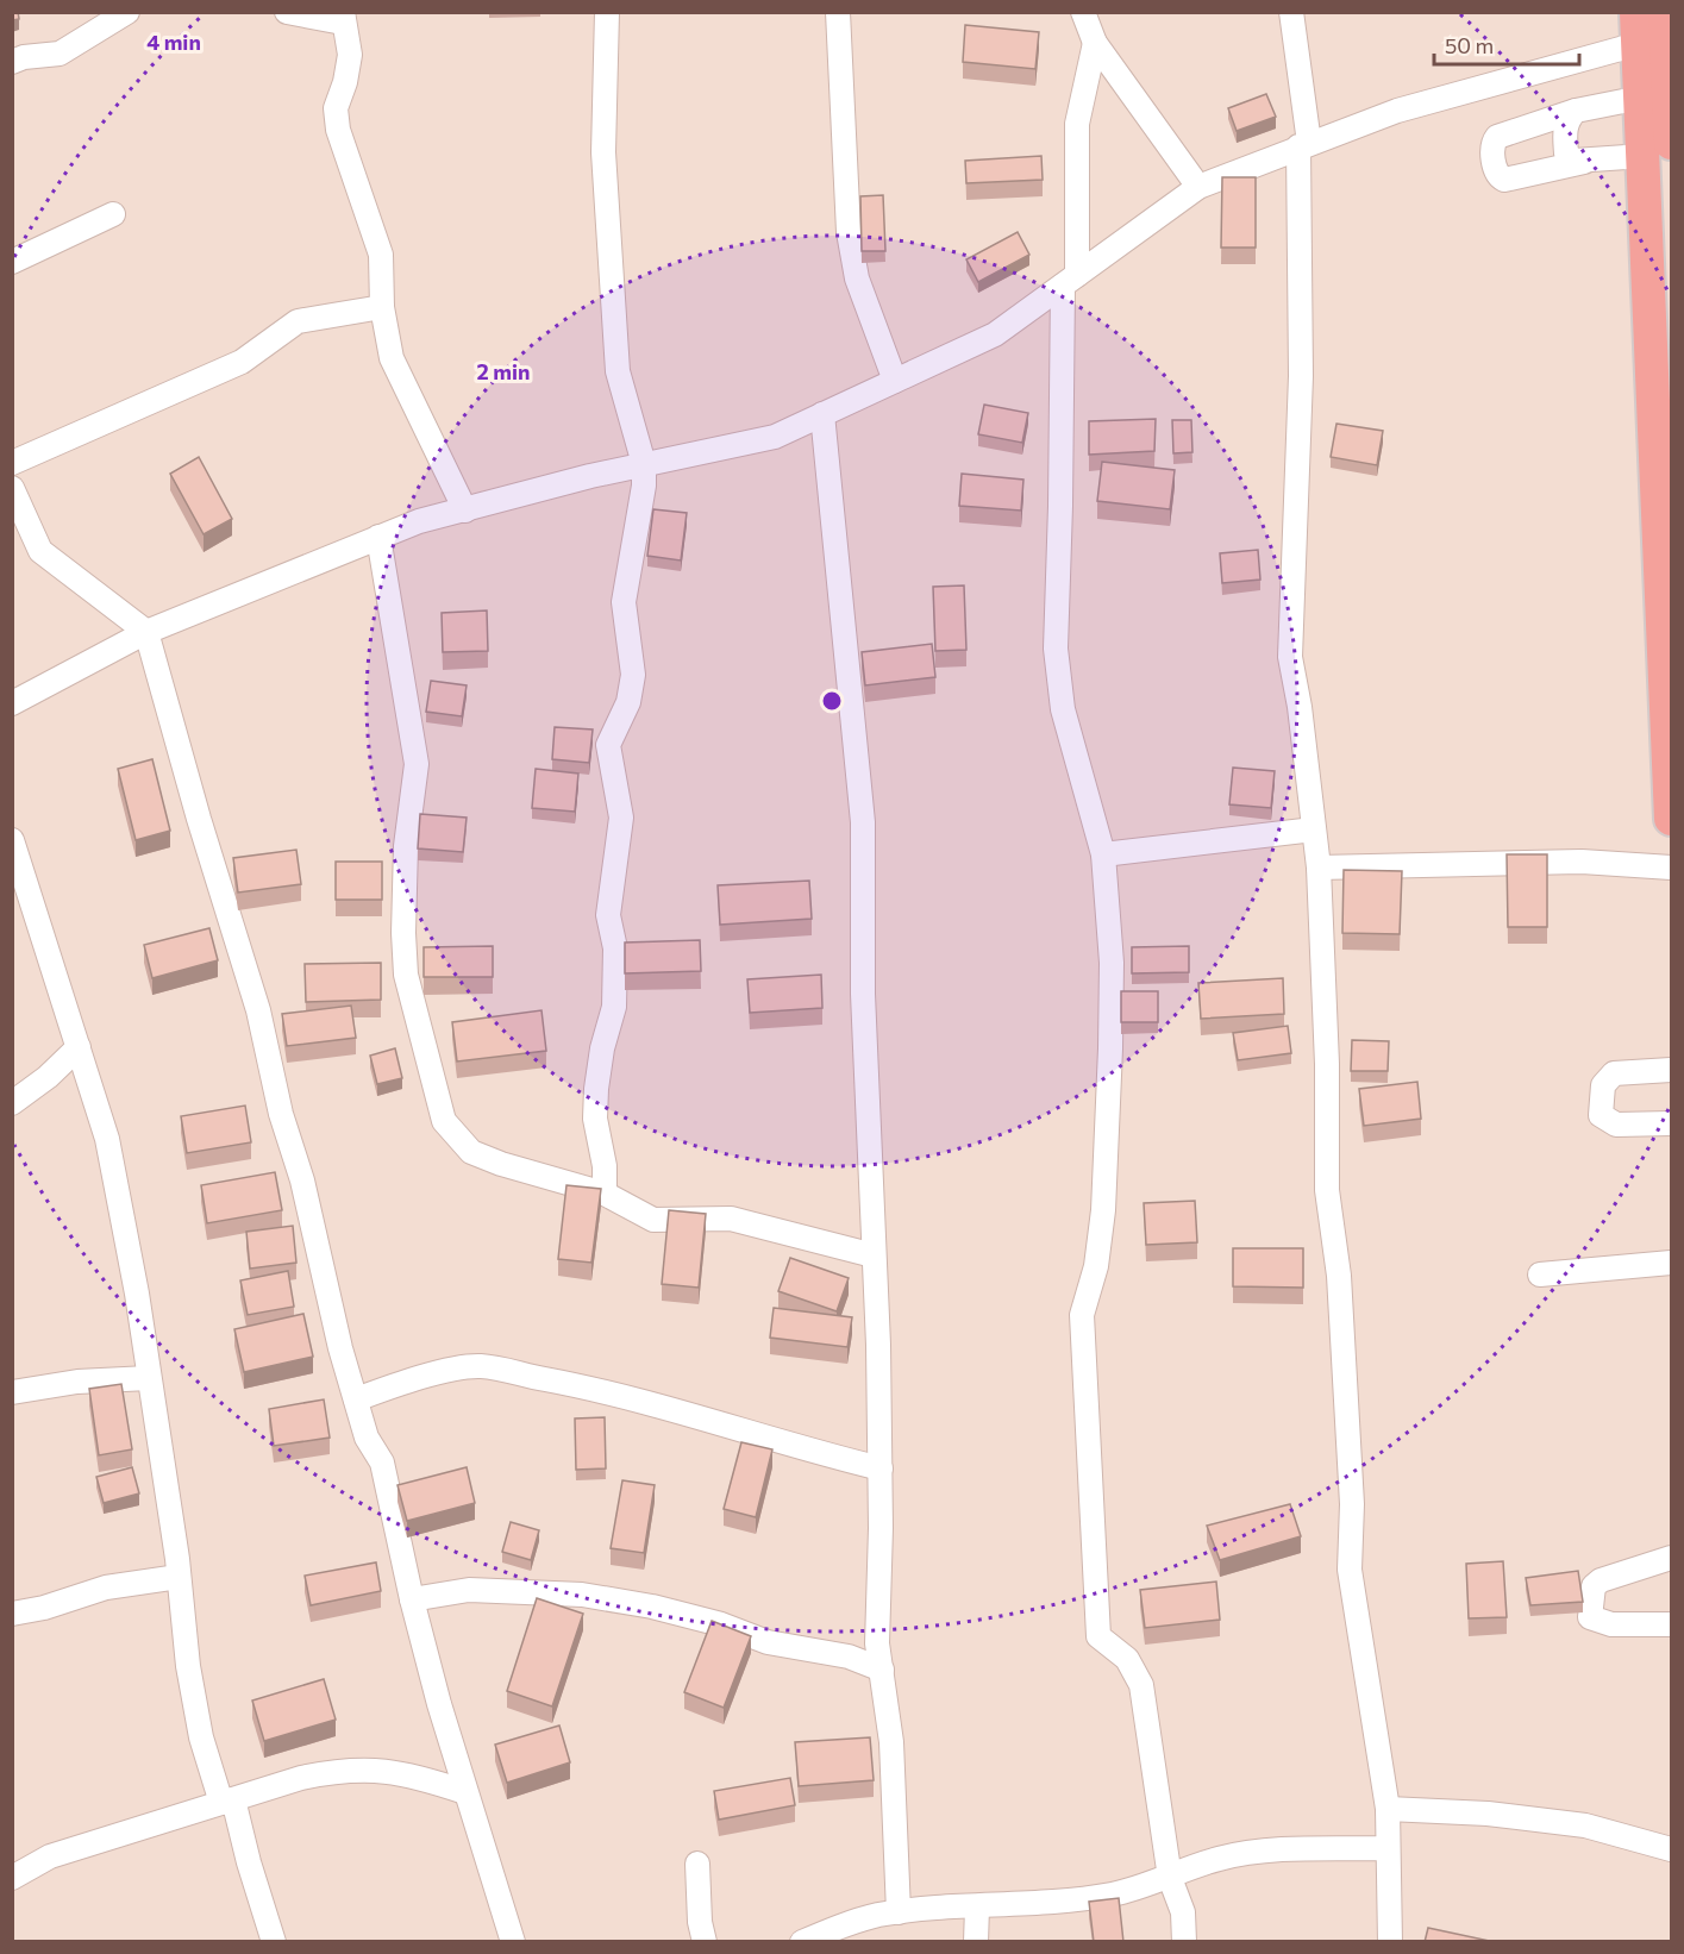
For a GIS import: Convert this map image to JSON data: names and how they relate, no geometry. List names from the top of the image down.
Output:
{
  "scale_bar": "50 m",
  "rings": ["4 min", "2 min"]
}
